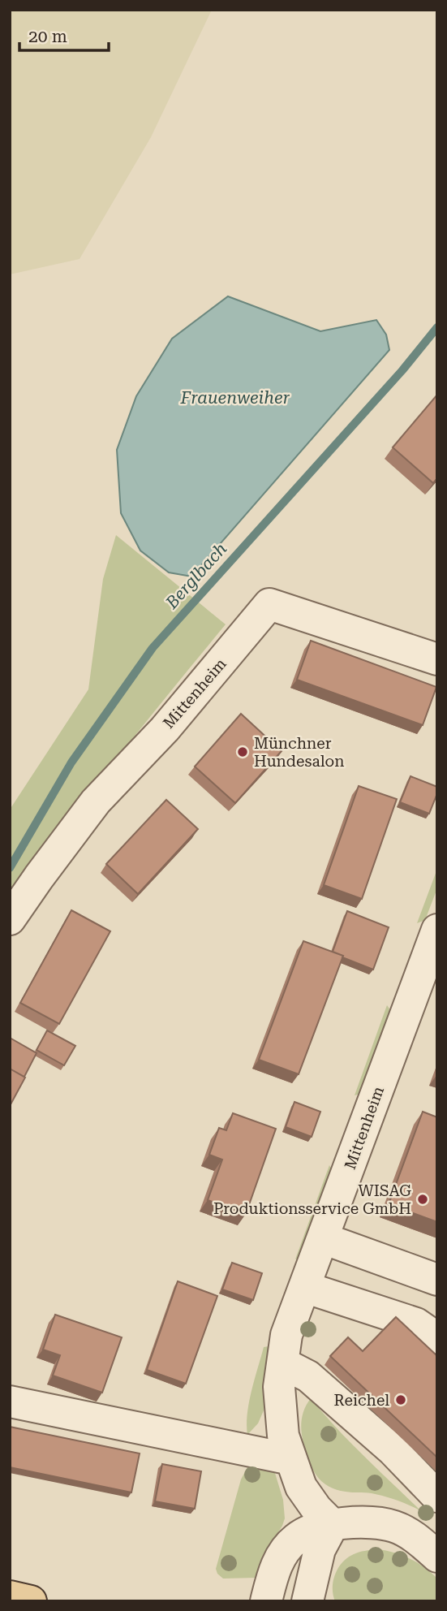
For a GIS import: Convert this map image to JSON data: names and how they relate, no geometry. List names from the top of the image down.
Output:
{
  "streets": {
    "street": ["Mittenheim"]
  },
  "water": ["Frauenweiher", "Berglbach"],
  "places": ["Münchner Hundesalon", "WISAG Produktionsservice GmbH", "Reichel"],
  "scale_bar": "20 m"
}
